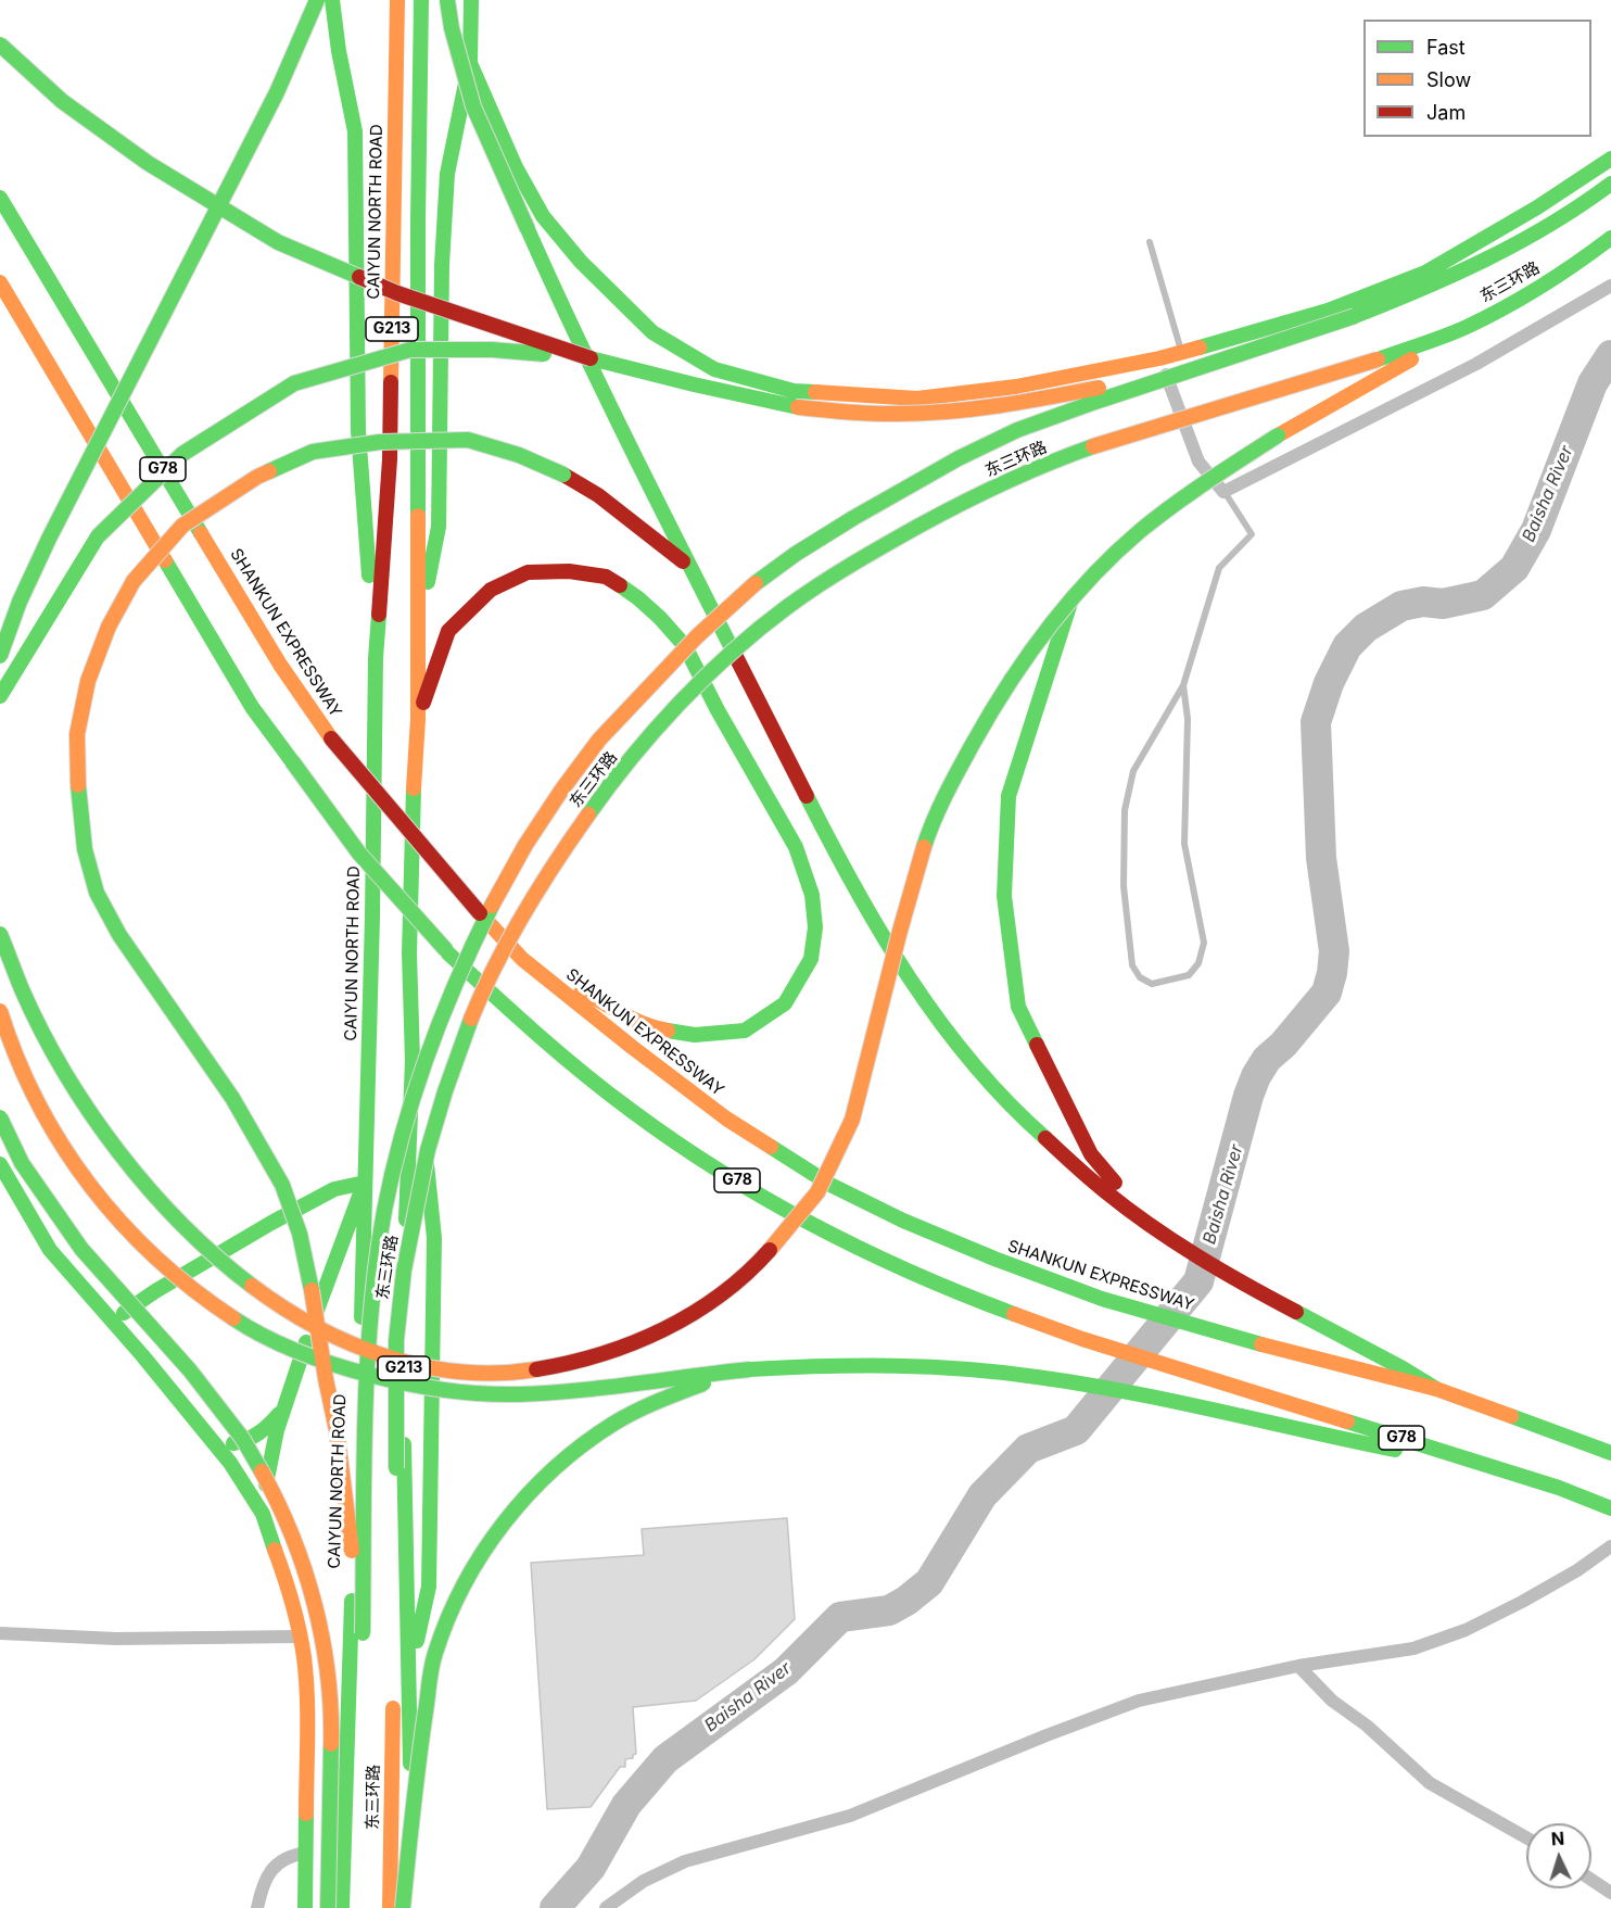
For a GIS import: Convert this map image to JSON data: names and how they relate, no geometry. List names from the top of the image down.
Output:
{
  "streets": {
    "main road": [
      "CAIYUN NORTH ROAD",
      "东三环路",
      "G213",
      "G78",
      "SHANKUN EXPRESSWAY"
    ]
  },
  "crossings": [
    ["CAIYUN NORTH ROAD", "G213"],
    ["东三环路", "G213"]
  ],
  "water": ["Baisha River"],
  "legend": ["Fast", "Slow", "Jam"],
  "north": "top"
}
